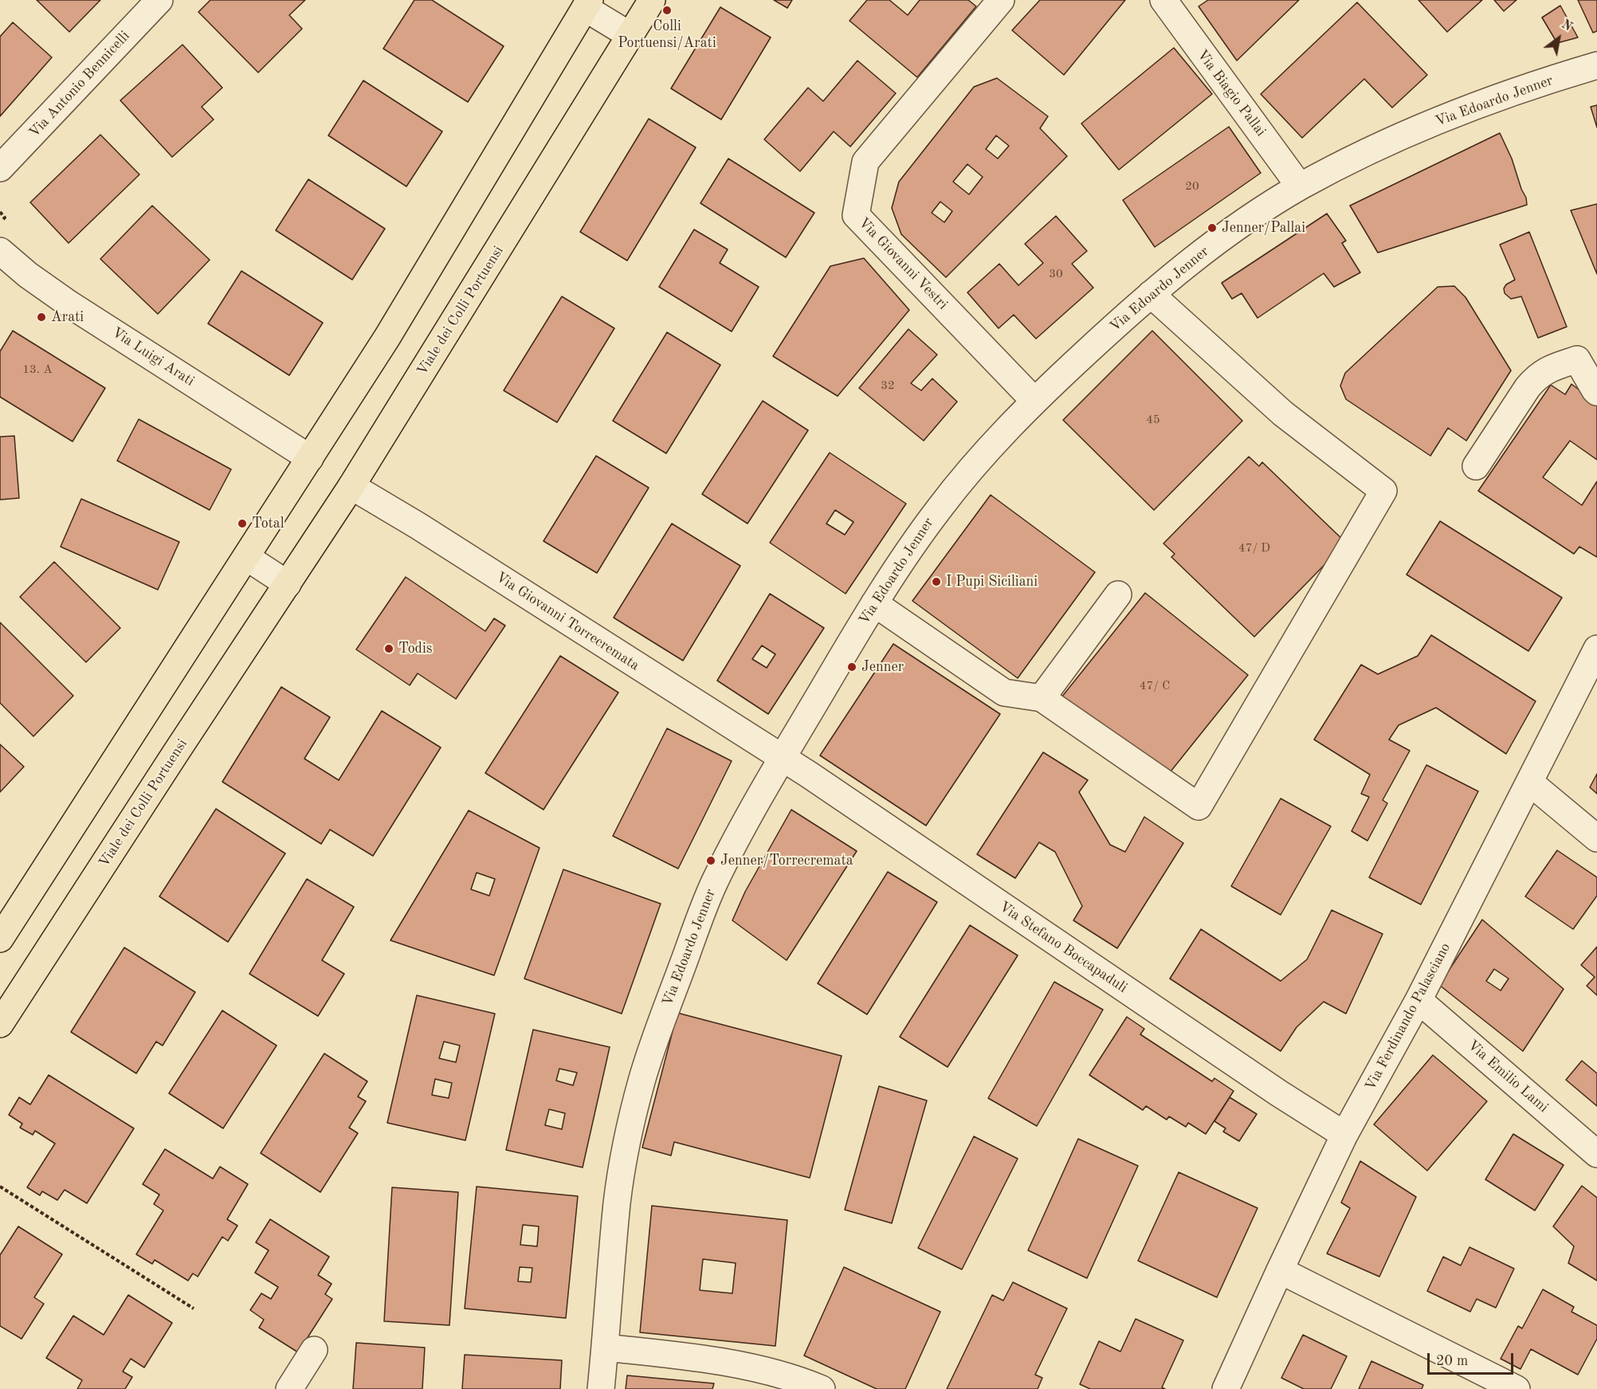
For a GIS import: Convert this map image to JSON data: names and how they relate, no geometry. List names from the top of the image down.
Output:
{
  "streets": {
    "main road": ["Viale dei Colli Portuensi"],
    "street": [
      "Via Antonio Bennicelli",
      "Via Biagio Pallai",
      "Via Edoardo Jenner",
      "Via Giovanni Vestri",
      "Via Luigi Arati",
      "Via Giovanni Torrecremata",
      "Via Stefano Boccapaduli",
      "Via Ferdinando Palasciano",
      "Via Emilio Lami"
    ]
  },
  "crossings": [
    ["Via Biagio Pallai", "Via Edoardo Jenner"],
    ["Via Edoardo Jenner", "Via Giovanni Vestri"],
    ["Via Edoardo Jenner", "Via Giovanni Torrecremata"],
    ["Via Edoardo Jenner", "Via Stefano Boccapaduli"],
    ["Viale dei Colli Portuensi", "Via Giovanni Torrecremata"],
    ["Via Giovanni Torrecremata", "Via Stefano Boccapaduli"],
    ["Via Stefano Boccapaduli", "Via Ferdinando Palasciano"],
    ["Via Ferdinando Palasciano", "Via Emilio Lami"]
  ],
  "places": [
    "Colli Portuensi/Arati",
    "Jenner/Pallai",
    "Arati",
    "Total",
    "I Pupi Siciliani",
    "Todis",
    "Jenner",
    "Jenner/Torrecremata"
  ],
  "house_numbers": [
    "20",
    "30",
    "13. А",
    "32",
    "45",
    "47/ D",
    "47/ C"
  ],
  "scale_bar": "20 m",
  "north": "top right"
}
